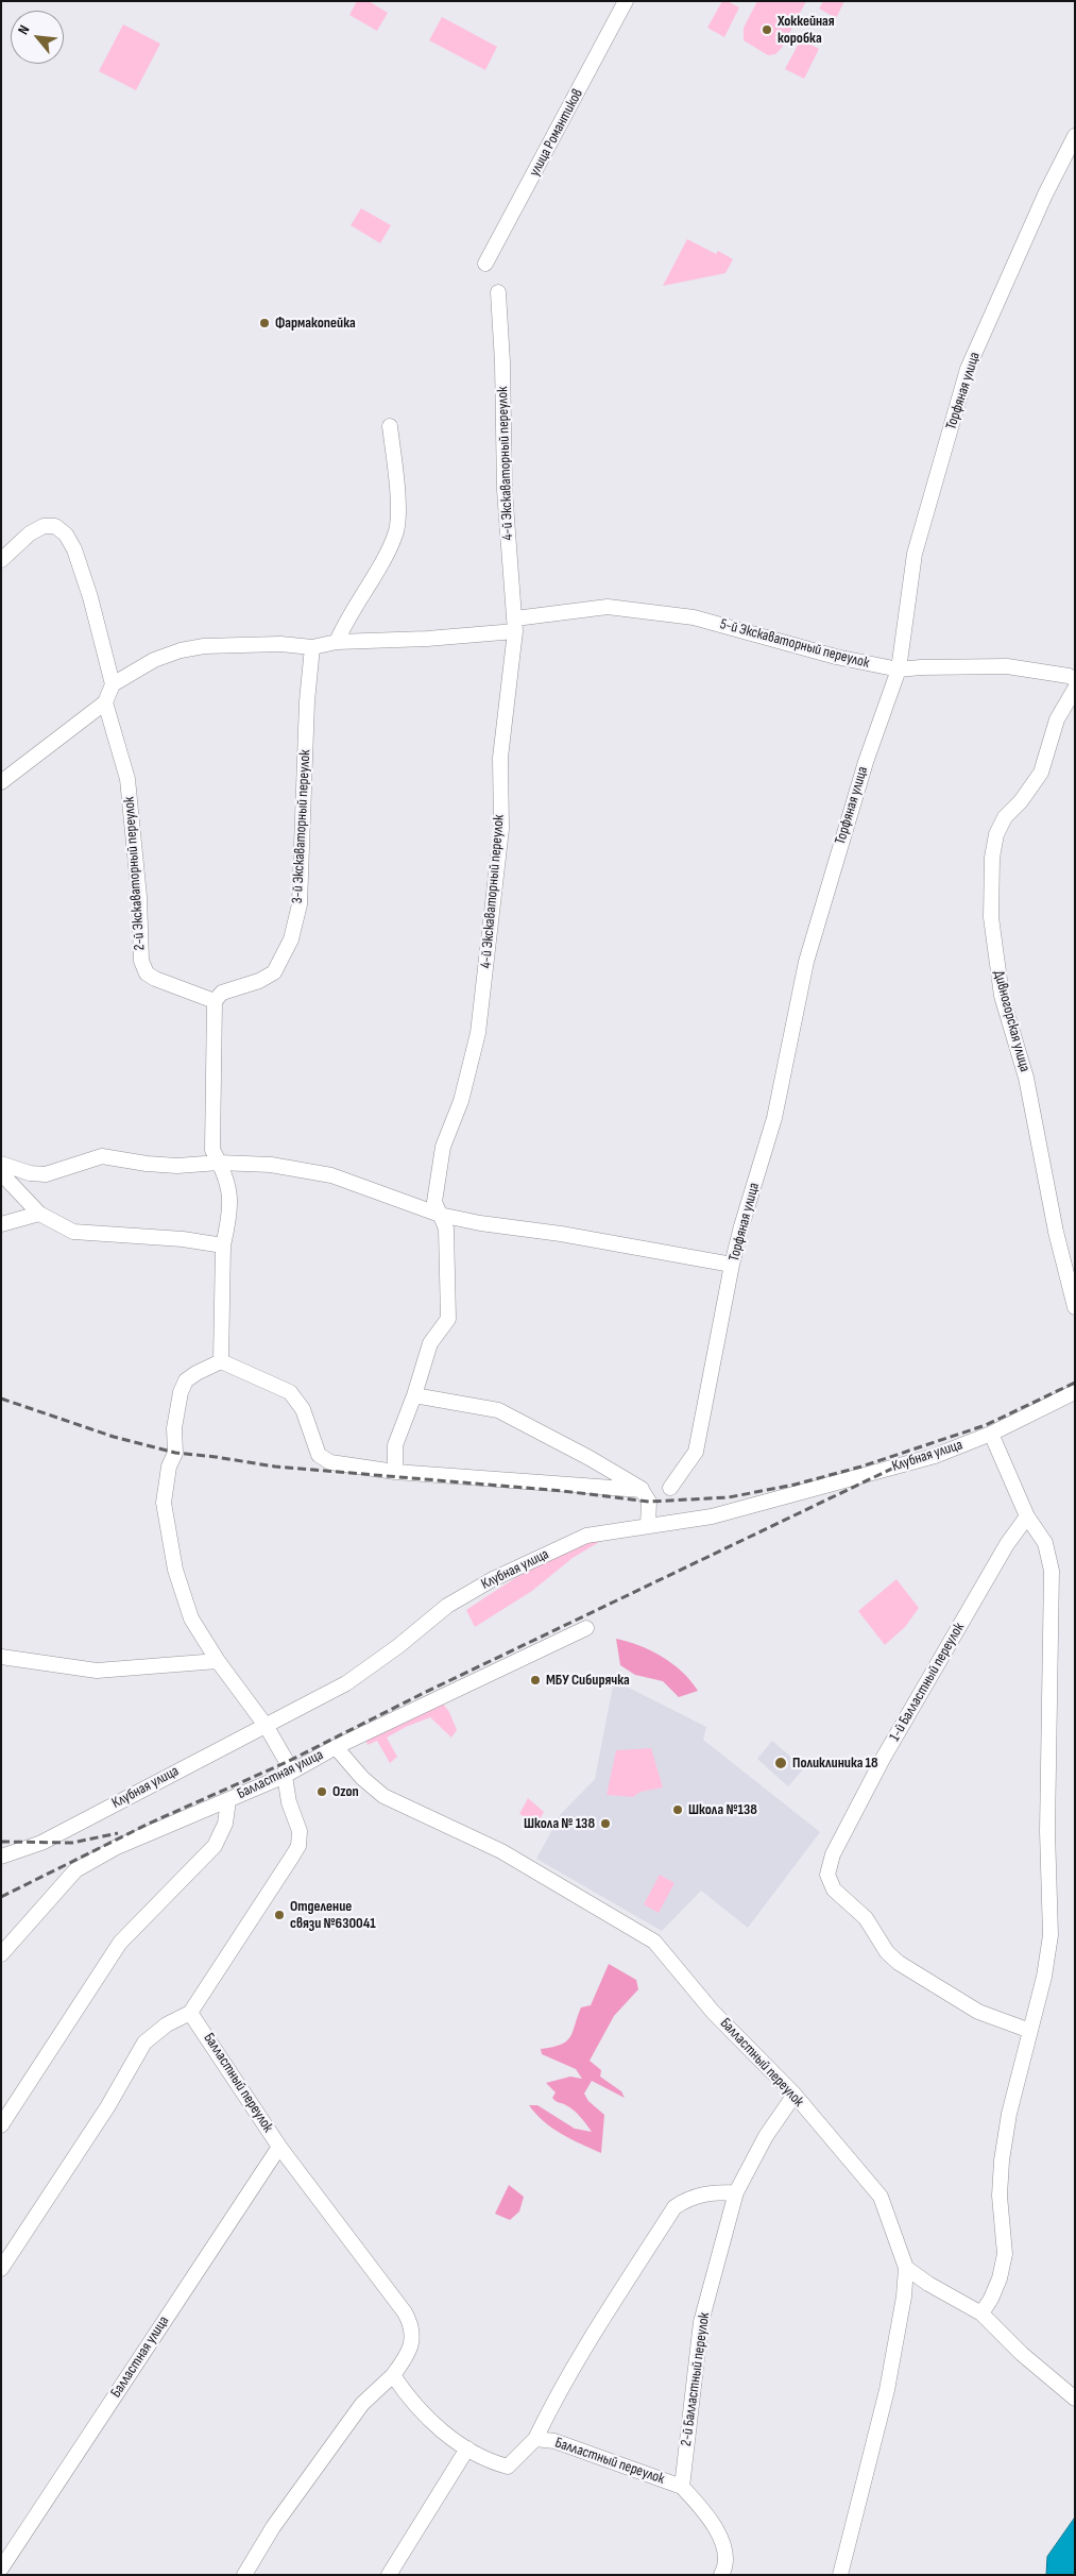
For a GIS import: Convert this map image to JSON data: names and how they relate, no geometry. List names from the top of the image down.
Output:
{
  "streets": {
    "street": [
      "улица Романтиков",
      "Торфяная улица",
      "4-й Экскаваторный переулок",
      "5-й Экскаваторный переулок",
      "3-й Экскаваторный переулок",
      "2-й Экскаваторный переулок",
      "Дивногорская улица",
      "Клубная улица",
      "1-й Балластный переулок",
      "Балластная улица",
      "Балластный переулок",
      "2-й Балластный переулок"
    ]
  },
  "crossings": [
    ["Торфяная улица", "5-й Экскаваторный переулок"],
    ["4-й Экскаваторный переулок", "5-й Экскаваторный переулок"],
    ["5-й Экскаваторный переулок", "3-й Экскаваторный переулок"],
    ["3-й Экскаваторный переулок", "2-й Экскаваторный переулок"],
    ["Балластная улица", "Балластный переулок"],
    ["Балластный переулок", "2-й Балластный переулок"]
  ],
  "places": [
    "Хоккейная коробка",
    "Фармакопейка",
    "МБУ Сибирячка",
    "Поликлиника 18",
    "Ozon",
    "Школа №138",
    "Школа № 138",
    "Отделение связи №630041"
  ],
  "north": "top left"
}
